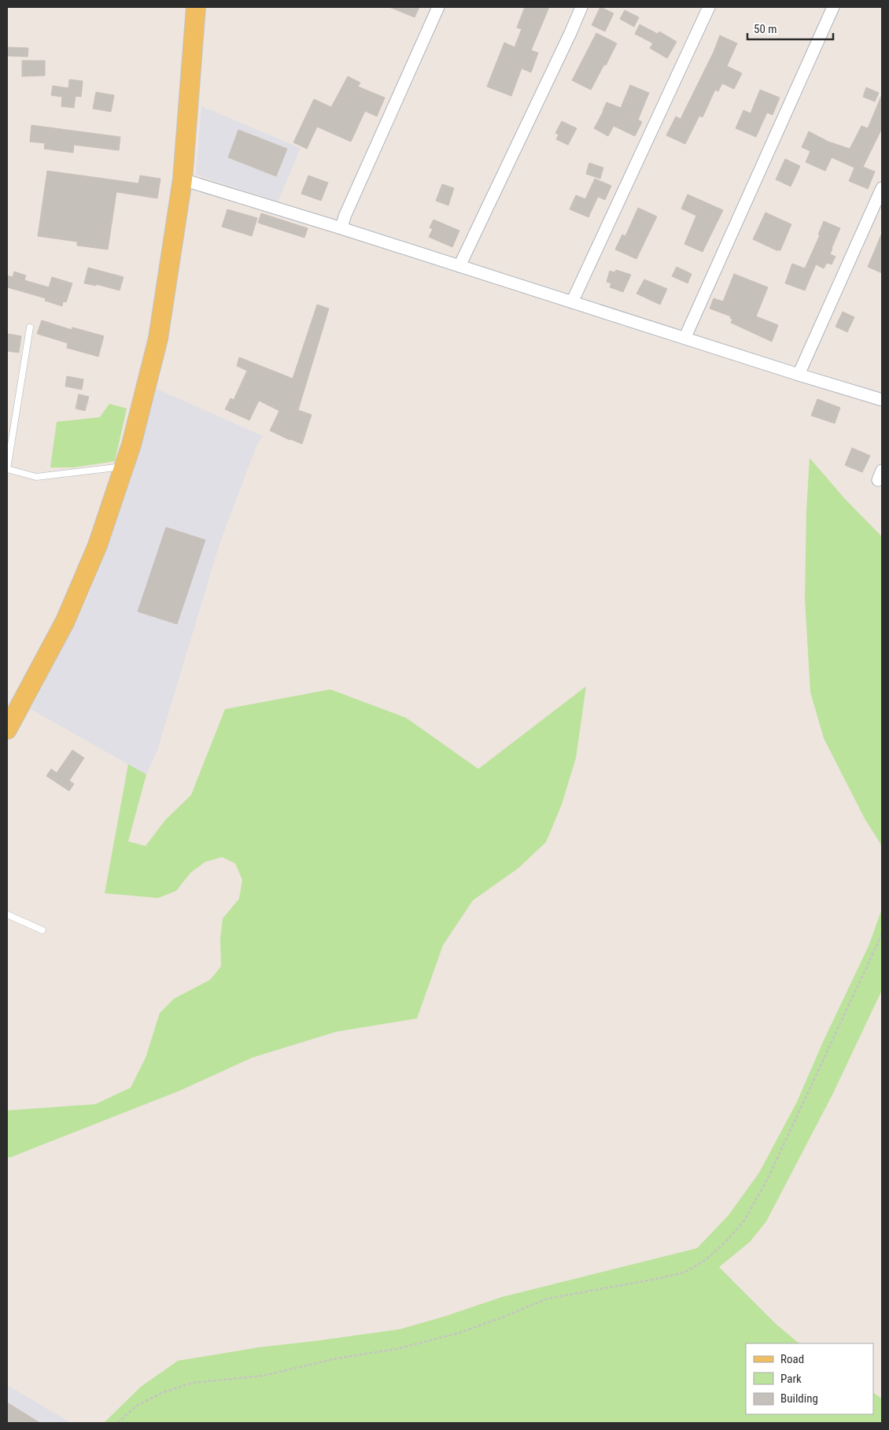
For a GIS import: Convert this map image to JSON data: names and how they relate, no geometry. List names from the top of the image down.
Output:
{
  "legend": ["Road", "Park", "Building"],
  "scale_bar": "50 m"
}
